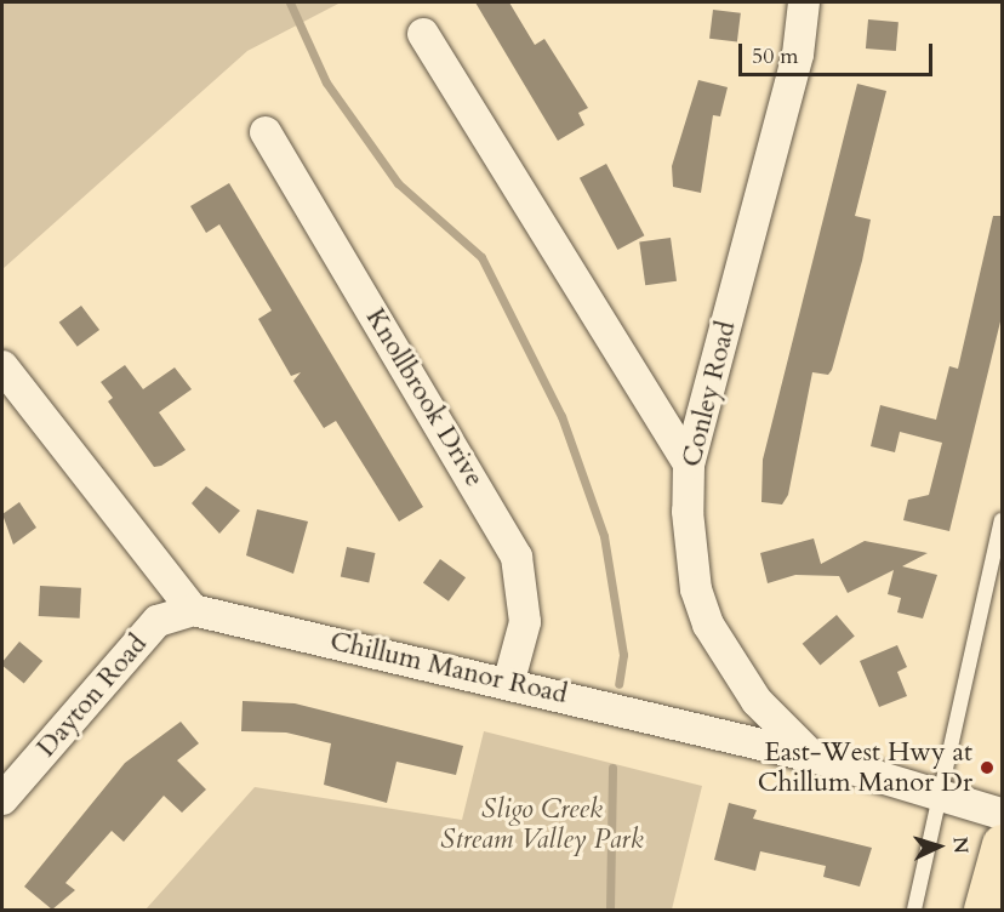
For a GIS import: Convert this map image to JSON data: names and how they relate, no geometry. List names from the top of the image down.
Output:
{
  "streets": {
    "street": [
      "Conley Road",
      "Knollbrook Drive",
      "Chillum Manor Road",
      "Dayton Road"
    ]
  },
  "crossings": [
    ["Conley Road", "Chillum Manor Road"],
    ["Knollbrook Drive", "Chillum Manor Road"],
    ["Chillum Manor Road", "Dayton Road"]
  ],
  "parks": ["Sligo Creek Stream Valley Park"],
  "places": ["East-West Hwy at Chillum Manor Dr"],
  "scale_bar": "50 m",
  "north": "right"
}
